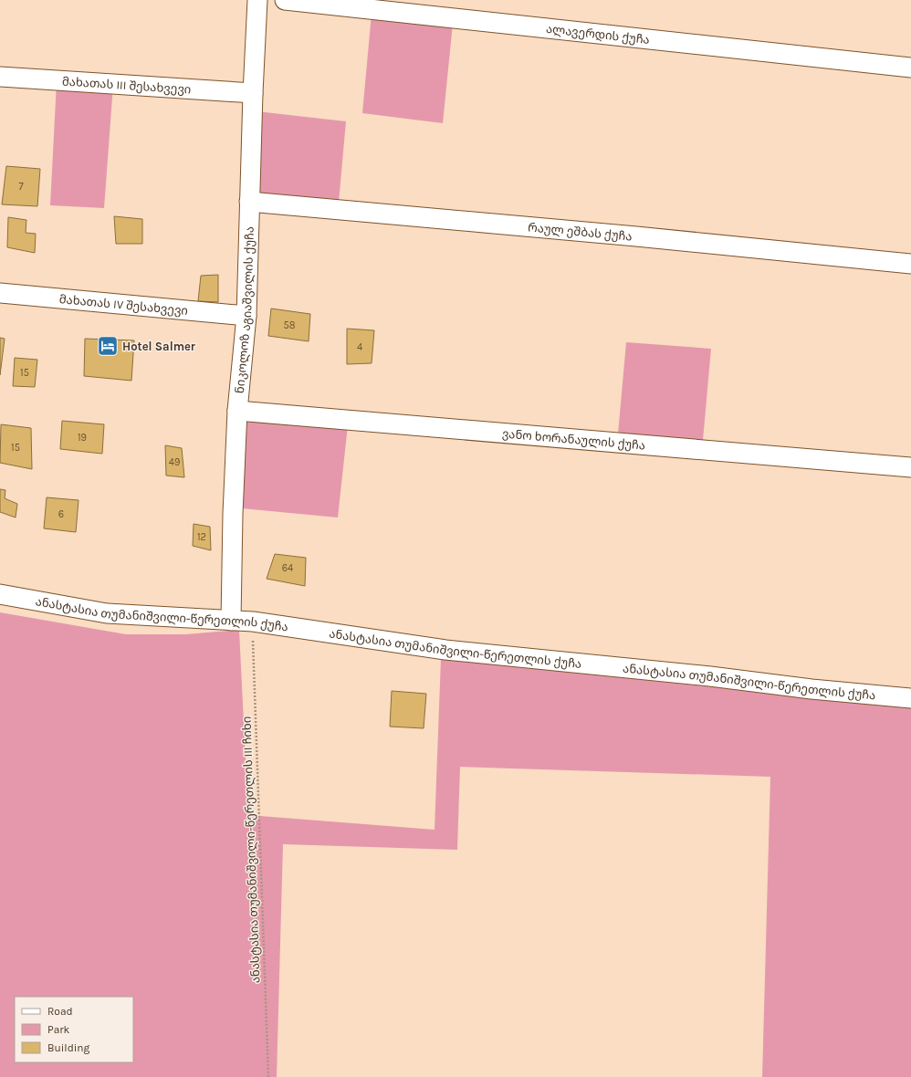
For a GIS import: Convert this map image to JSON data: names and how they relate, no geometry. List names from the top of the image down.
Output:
{
  "streets": {
    "street": [
      "ალავერდის ქუჩა",
      "მახათას III შესახვევი",
      "რაულ ეშბას ქუჩა",
      "მახათას IV შესახვევი",
      "ნიკოლოზ აგიაშვილის ქუჩა",
      "ვანო ხორანაულის ქუჩა",
      "ანასტასია თუმანიშვილი-წერეთლის ქუჩა"
    ],
    "path": ["ანასტასია თუმანიშვილი-წერეთლის III ჩიხი"]
  },
  "crossings": [
    ["მახათას III შესახვევი", "ნიკოლოზ აგიაშვილის ქუჩა"],
    ["რაულ ეშბას ქუჩა", "ნიკოლოზ აგიაშვილის ქუჩა"],
    ["მახათას IV შესახვევი", "ნიკოლოზ აგიაშვილის ქუჩა"],
    ["ნიკოლოზ აგიაშვილის ქუჩა", "ვანო ხორანაულის ქუჩა"],
    ["ნიკოლოზ აგიაშვილის ქუჩა", "ანასტასია თუმანიშვილი-წერეთლის ქუჩა"],
    ["ანასტასია თუმანიშვილი-წერეთლის ქუჩა", "ანასტასია თუმანიშვილი-წერეთლის III ჩიხი"]
  ],
  "places": {
    "hotel": ["Hotel Salmer"]
  },
  "house_numbers": [
    "7",
    "58",
    "4",
    "15",
    "19",
    "15",
    "49",
    "6",
    "12",
    "64"
  ],
  "legend": ["Road", "Park", "Building"]
}
